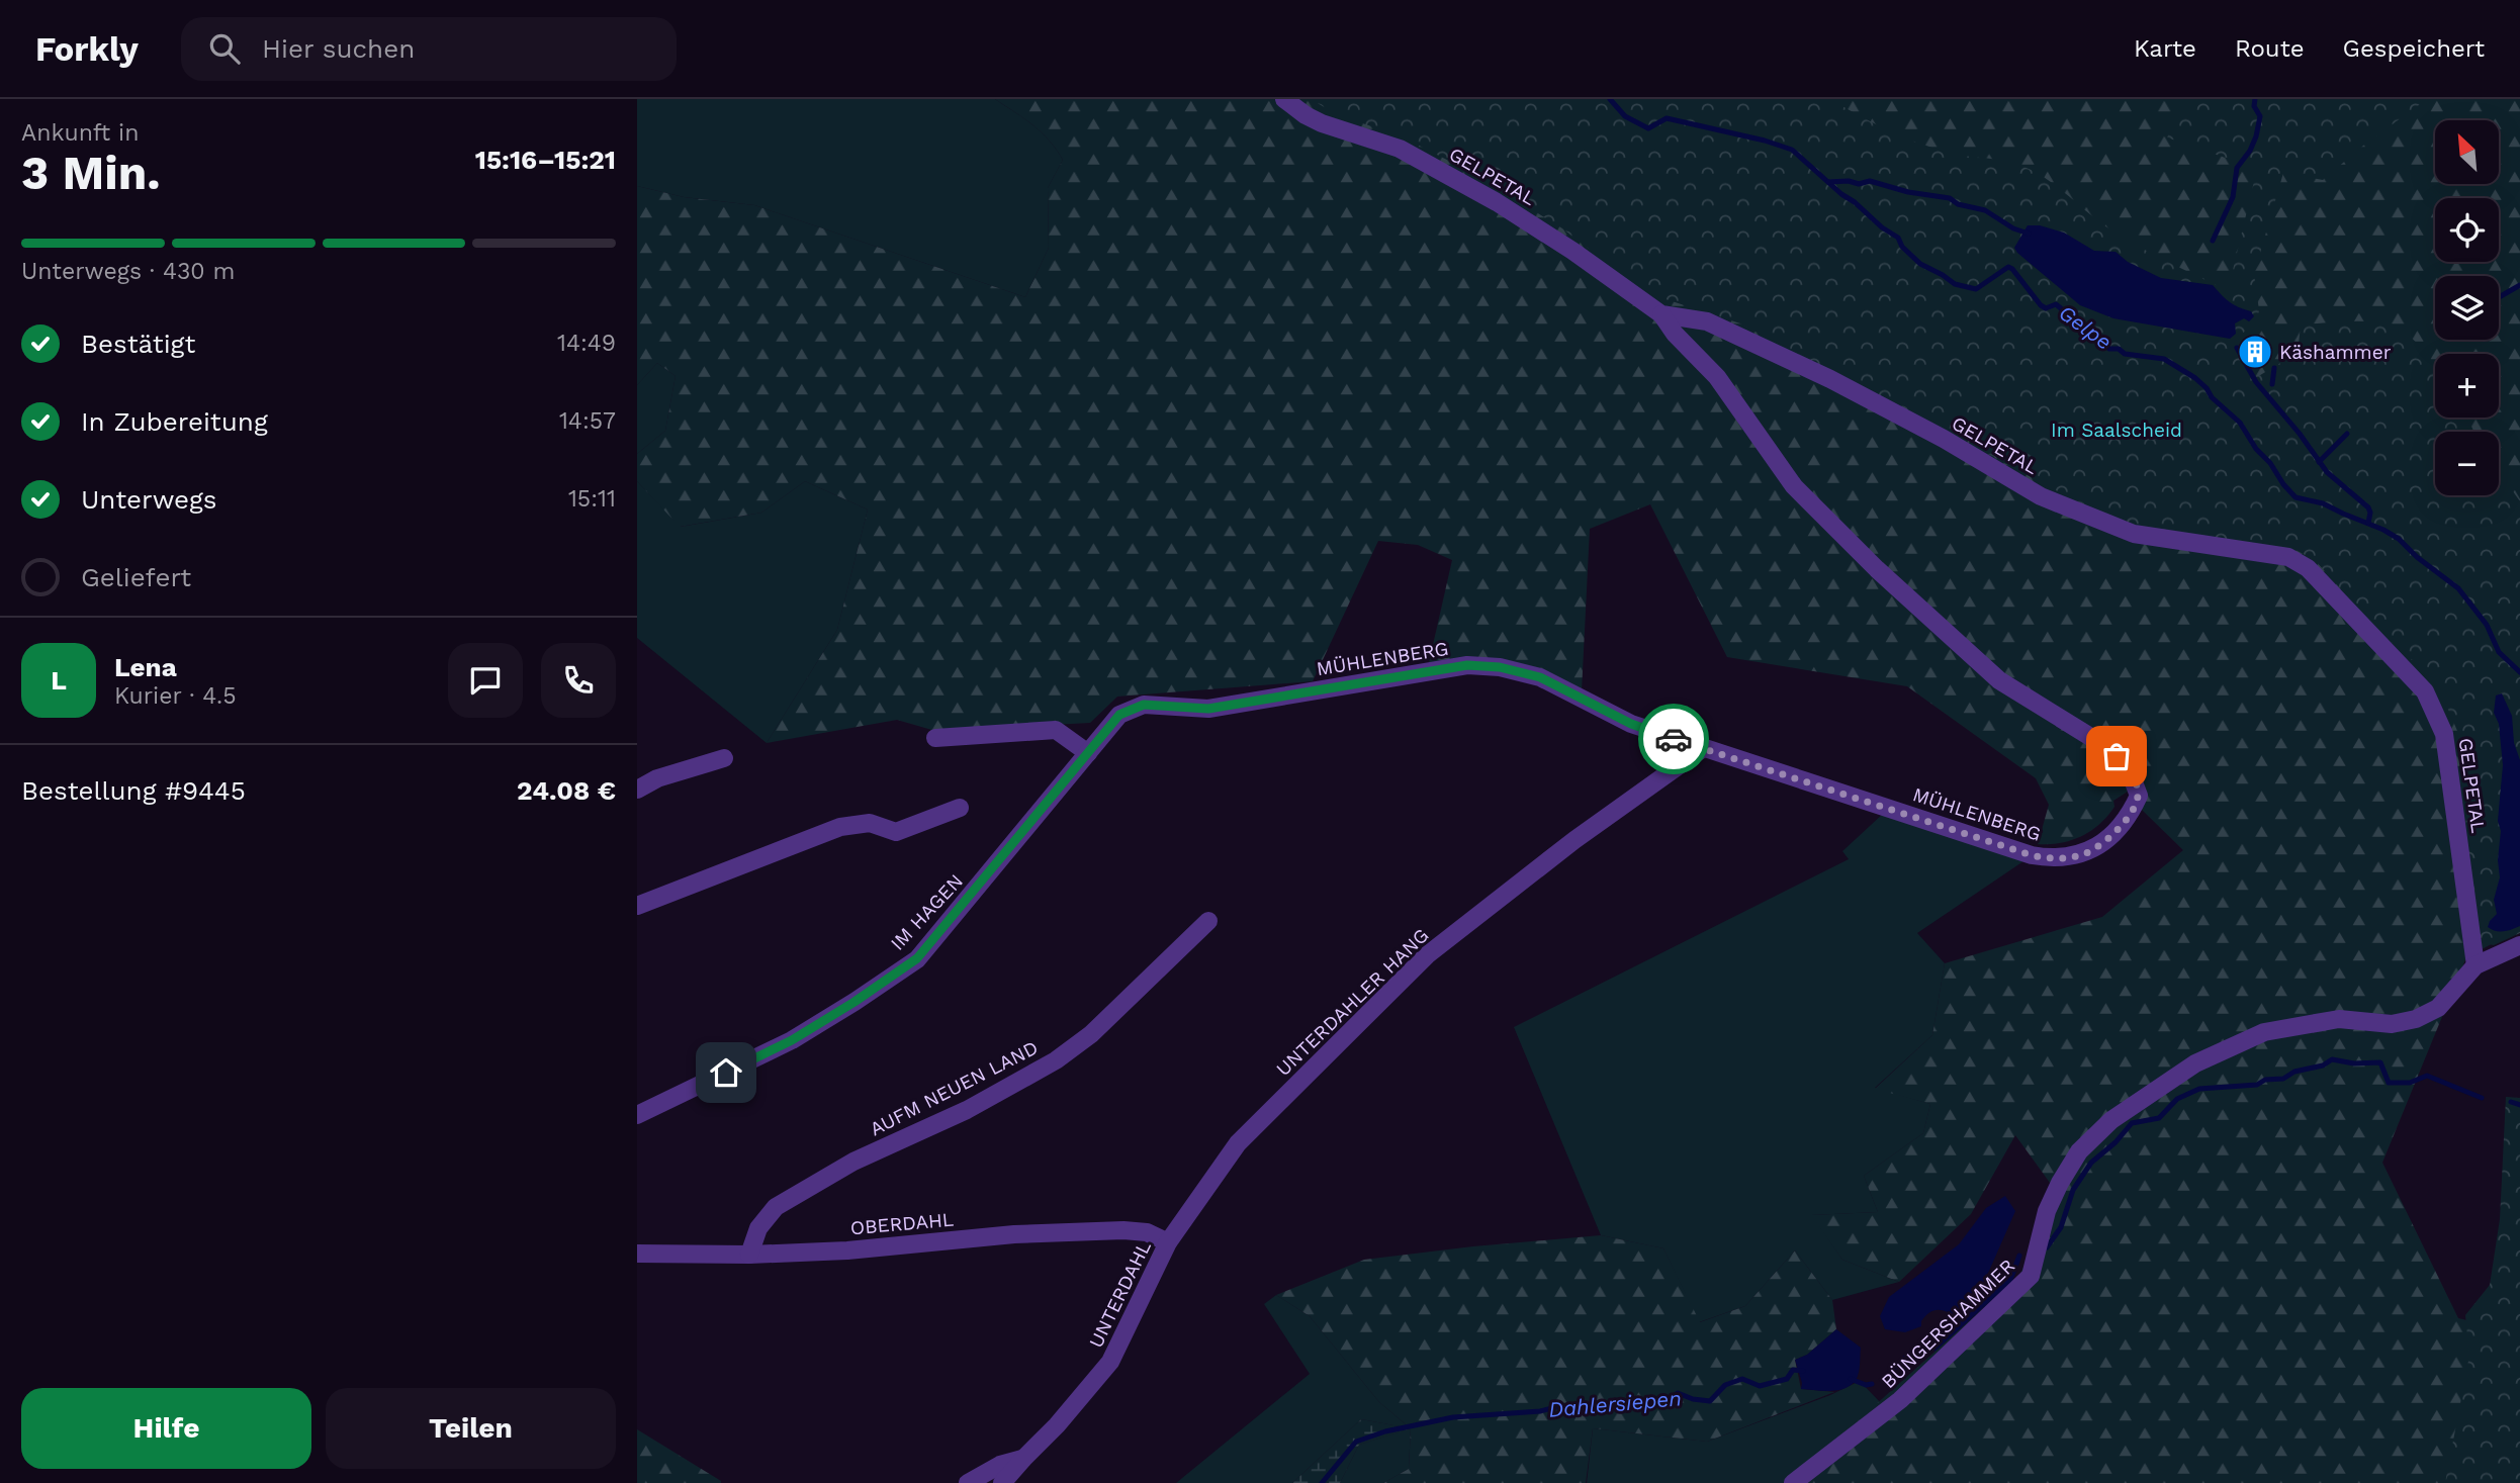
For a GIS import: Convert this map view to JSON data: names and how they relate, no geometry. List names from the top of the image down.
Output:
{
  "streets": {
    "street": [
      "GELPETAL",
      "MÜHLENBERG",
      "IM HAGEN",
      "UNTERDAHLER HANG",
      "AUFM NEUEN LAND",
      "OBERDAHL",
      "UNTERDAHL",
      "BÜNGERSHAMMER"
    ]
  },
  "crossings": [
    ["GELPETAL", "MÜHLENBERG"],
    ["GELPETAL", "BÜNGERSHAMMER"],
    ["MÜHLENBERG", "IM HAGEN"],
    ["MÜHLENBERG", "UNTERDAHLER HANG"],
    ["UNTERDAHLER HANG", "OBERDAHL"],
    ["UNTERDAHLER HANG", "UNTERDAHL"],
    ["AUFM NEUEN LAND", "OBERDAHL"],
    ["OBERDAHL", "UNTERDAHL"]
  ],
  "water": ["Gelpe", "Dahlersiepen"],
  "parks": ["Im Saalscheid"],
  "places": {
    "building": ["Käshammer"]
  },
  "north": "top left",
  "page": {
    "header": "Forkly",
    "search": "Hier suchen",
    "nav": ["Karte", "Route", "Gespeichert"],
    "heading": ["3 Min.", "Ankunft in", "15:16–15:21"],
    "panel": [
      "Lena",
      "Kurier · 4.5",
      "Bestellung #9445",
      "24.08 €"
    ],
    "map_buttons": ["+", "−"],
    "bar": "Unterwegs · 430 m",
    "list": [
      ["Bestätigt", "14:49"],
      ["In Zubereitung", "14:57"],
      ["Unterwegs", "15:11"],
      "Geliefert"
    ],
    "round": "L",
    "buttons": ["Hilfe", "Teilen"]
  }
}
